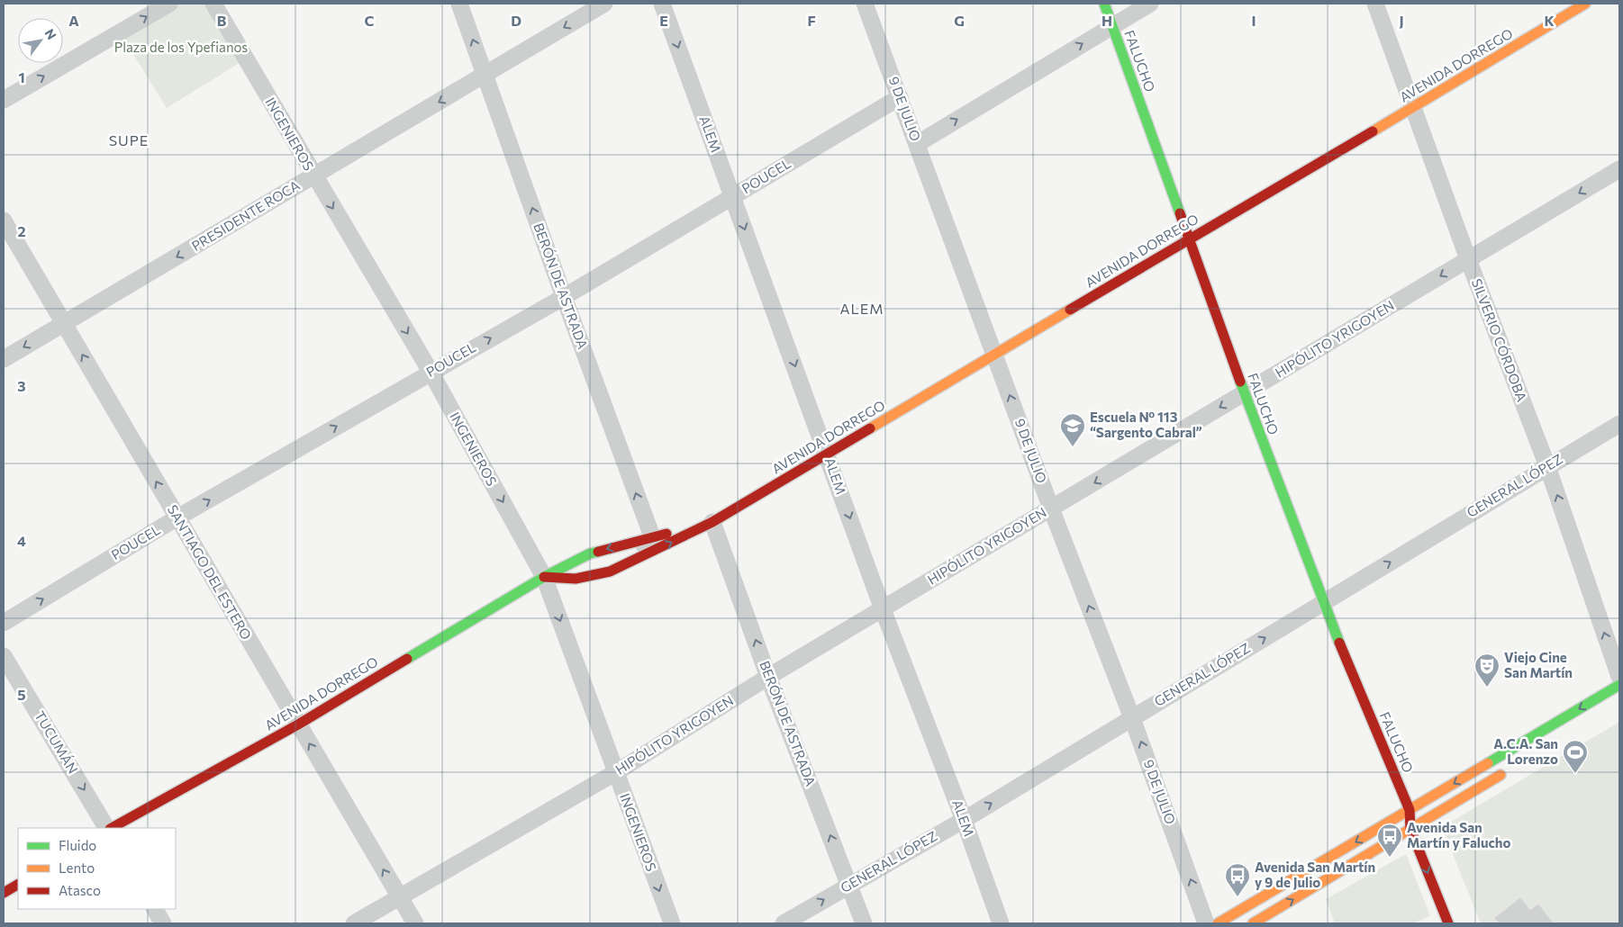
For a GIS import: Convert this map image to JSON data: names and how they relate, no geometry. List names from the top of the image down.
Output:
{
  "streets": {
    "main road": ["FALUCHO", "AVENIDA DORREGO"],
    "street": [
      "9 DE JULIO",
      "INGENIEROS",
      "ALEM",
      "POUCEL",
      "PRESIDENTE ROCA",
      "BERÓN DE ASTRADA",
      "HIPÓLITO YRIGOYEN",
      "SILVERIO CÓRDOBA",
      "GENERAL LÓPEZ",
      "SANTIAGO DEL ESTERO",
      "TUCUMÁN"
    ]
  },
  "crossings": [
    ["FALUCHO", "AVENIDA DORREGO"],
    ["FALUCHO", "HIPÓLITO YRIGOYEN"],
    ["FALUCHO", "GENERAL LÓPEZ"],
    ["AVENIDA DORREGO", "9 DE JULIO"],
    ["AVENIDA DORREGO", "INGENIEROS"],
    ["AVENIDA DORREGO", "ALEM"],
    ["AVENIDA DORREGO", "BERÓN DE ASTRADA"],
    ["AVENIDA DORREGO", "SILVERIO CÓRDOBA"],
    ["AVENIDA DORREGO", "SANTIAGO DEL ESTERO"],
    ["9 DE JULIO", "POUCEL"],
    ["9 DE JULIO", "HIPÓLITO YRIGOYEN"],
    ["9 DE JULIO", "GENERAL LÓPEZ"],
    ["INGENIEROS", "POUCEL"],
    ["INGENIEROS", "PRESIDENTE ROCA"],
    ["INGENIEROS", "HIPÓLITO YRIGOYEN"],
    ["ALEM", "POUCEL"],
    ["ALEM", "HIPÓLITO YRIGOYEN"],
    ["ALEM", "GENERAL LÓPEZ"],
    ["POUCEL", "BERÓN DE ASTRADA"],
    ["POUCEL", "SANTIAGO DEL ESTERO"],
    ["PRESIDENTE ROCA", "BERÓN DE ASTRADA"],
    ["PRESIDENTE ROCA", "SANTIAGO DEL ESTERO"],
    ["BERÓN DE ASTRADA", "HIPÓLITO YRIGOYEN"],
    ["BERÓN DE ASTRADA", "GENERAL LÓPEZ"],
    ["HIPÓLITO YRIGOYEN", "SILVERIO CÓRDOBA"],
    ["HIPÓLITO YRIGOYEN", "SANTIAGO DEL ESTERO"],
    ["SILVERIO CÓRDOBA", "GENERAL LÓPEZ"]
  ],
  "one_way": [
    "9 DE JULIO",
    "INGENIEROS",
    "ALEM",
    "POUCEL",
    "PRESIDENTE ROCA",
    "BERÓN DE ASTRADA",
    "HIPÓLITO YRIGOYEN",
    "GENERAL LÓPEZ",
    "SANTIAGO DEL ESTERO",
    "TUCUMÁN"
  ],
  "districts": ["SUPE", "ALEM"],
  "parks": ["Plaza de los Ypefianos"],
  "places": {
    "school or university": ["Escuela Nº 113 “Sargento Cabral”"],
    "theatre": ["Viejo Cine San Martín"],
    "sports": ["A.C.A. San Lorenzo"],
    "bus stop": ["Avenida San Martín y Falucho", "Avenida San Martín y 9 de Julio"]
  },
  "legend": ["Fluido", "Lento", "Atasco"],
  "north": "top right",
  "grid": {
    "columns": [
      "A",
      "B",
      "C",
      "D",
      "E",
      "F",
      "G",
      "H",
      "I",
      "J",
      "K"
    ],
    "rows": [
      "1",
      "2",
      "3",
      "4",
      "5"
    ]
  }
}
